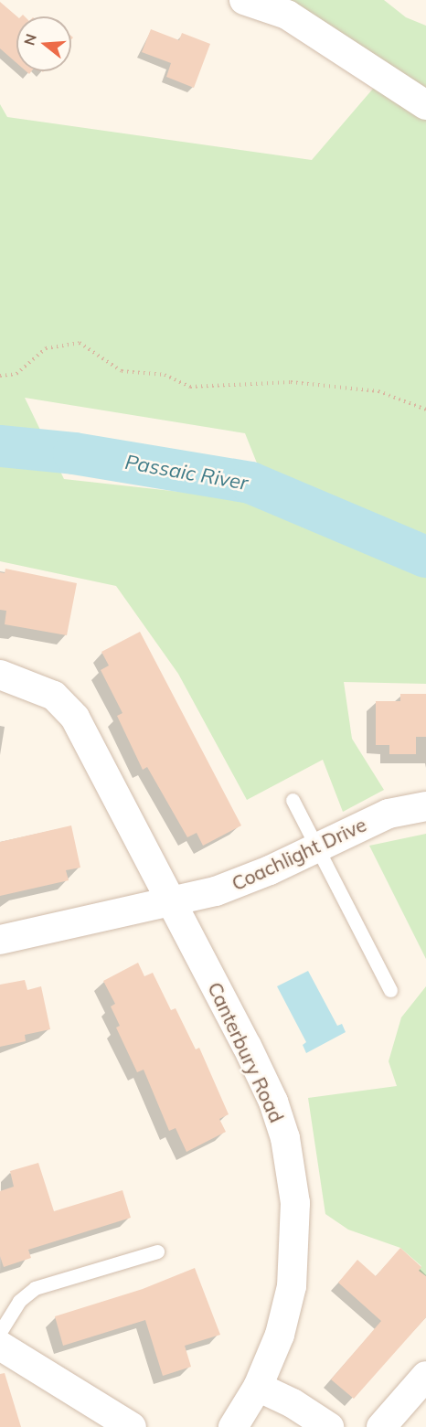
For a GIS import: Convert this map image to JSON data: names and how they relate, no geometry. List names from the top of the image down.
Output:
{
  "streets": {
    "street": ["Coachlight Drive", "Canterbury Road"]
  },
  "crossings": [
    ["Coachlight Drive", "Canterbury Road"]
  ],
  "water": ["Passaic River"],
  "north": "left"
}
